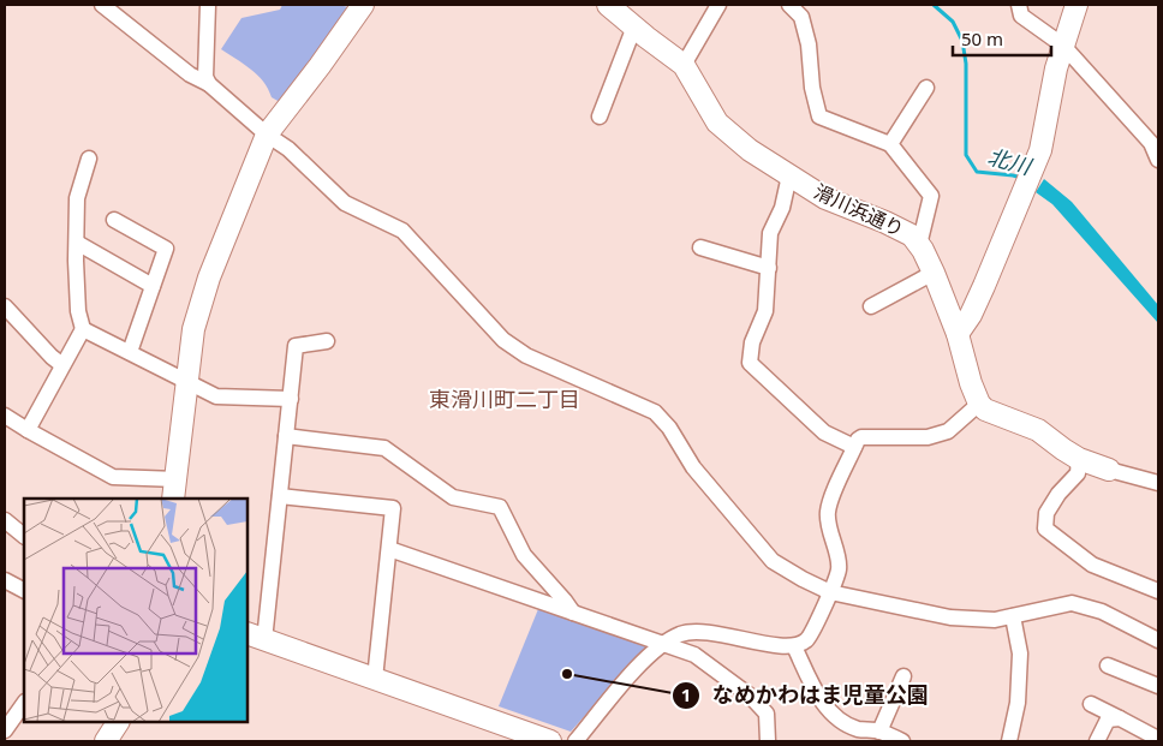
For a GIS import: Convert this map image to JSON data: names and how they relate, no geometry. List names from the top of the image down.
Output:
{
  "streets": {
    "street": ["滑川浜通り"]
  },
  "districts": ["東滑川町二丁目"],
  "water": ["北川"],
  "places": ["なめかわはま児童公園"],
  "scale_bar": "50 m"
}
